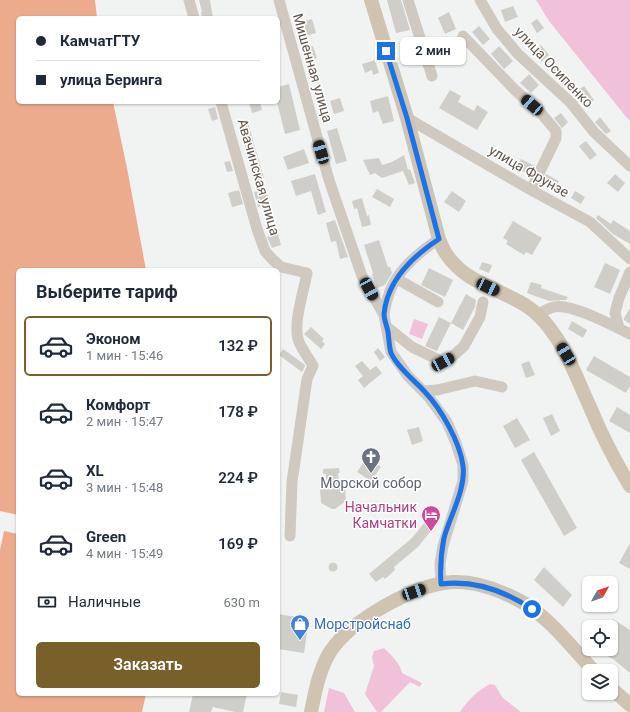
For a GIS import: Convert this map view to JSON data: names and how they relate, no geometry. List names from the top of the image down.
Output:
{
  "streets": {
    "street": [
      "улица Осипенко",
      "Мишенная улица",
      "улица Фрунзе",
      "Авачинская улица"
    ]
  },
  "places": {
    "church": ["Морской собор"],
    "hotel": ["Начальник Камчатки"],
    "shop": ["Морстройснаб"]
  },
  "north": "top right",
  "page": {
    "banner": ["КамчатГТУ", "улица Беринга"],
    "bubble": "2 мин",
    "heading": "Выберите тариф",
    "list": [
      {
        "name": "Эконом",
        "note": "1 мин · 15:46",
        "value": "132 ₽"
      },
      {
        "name": "Комфорт",
        "note": "2 мин · 15:47",
        "value": "178 ₽"
      },
      {
        "name": "XL",
        "note": "3 мин · 15:48",
        "value": "224 ₽"
      },
      {
        "name": "Green",
        "note": "4 мин · 15:49",
        "value": "169 ₽"
      }
    ],
    "pay": ["Наличные", "630 m"],
    "buttons": "Заказать"
  }
}
